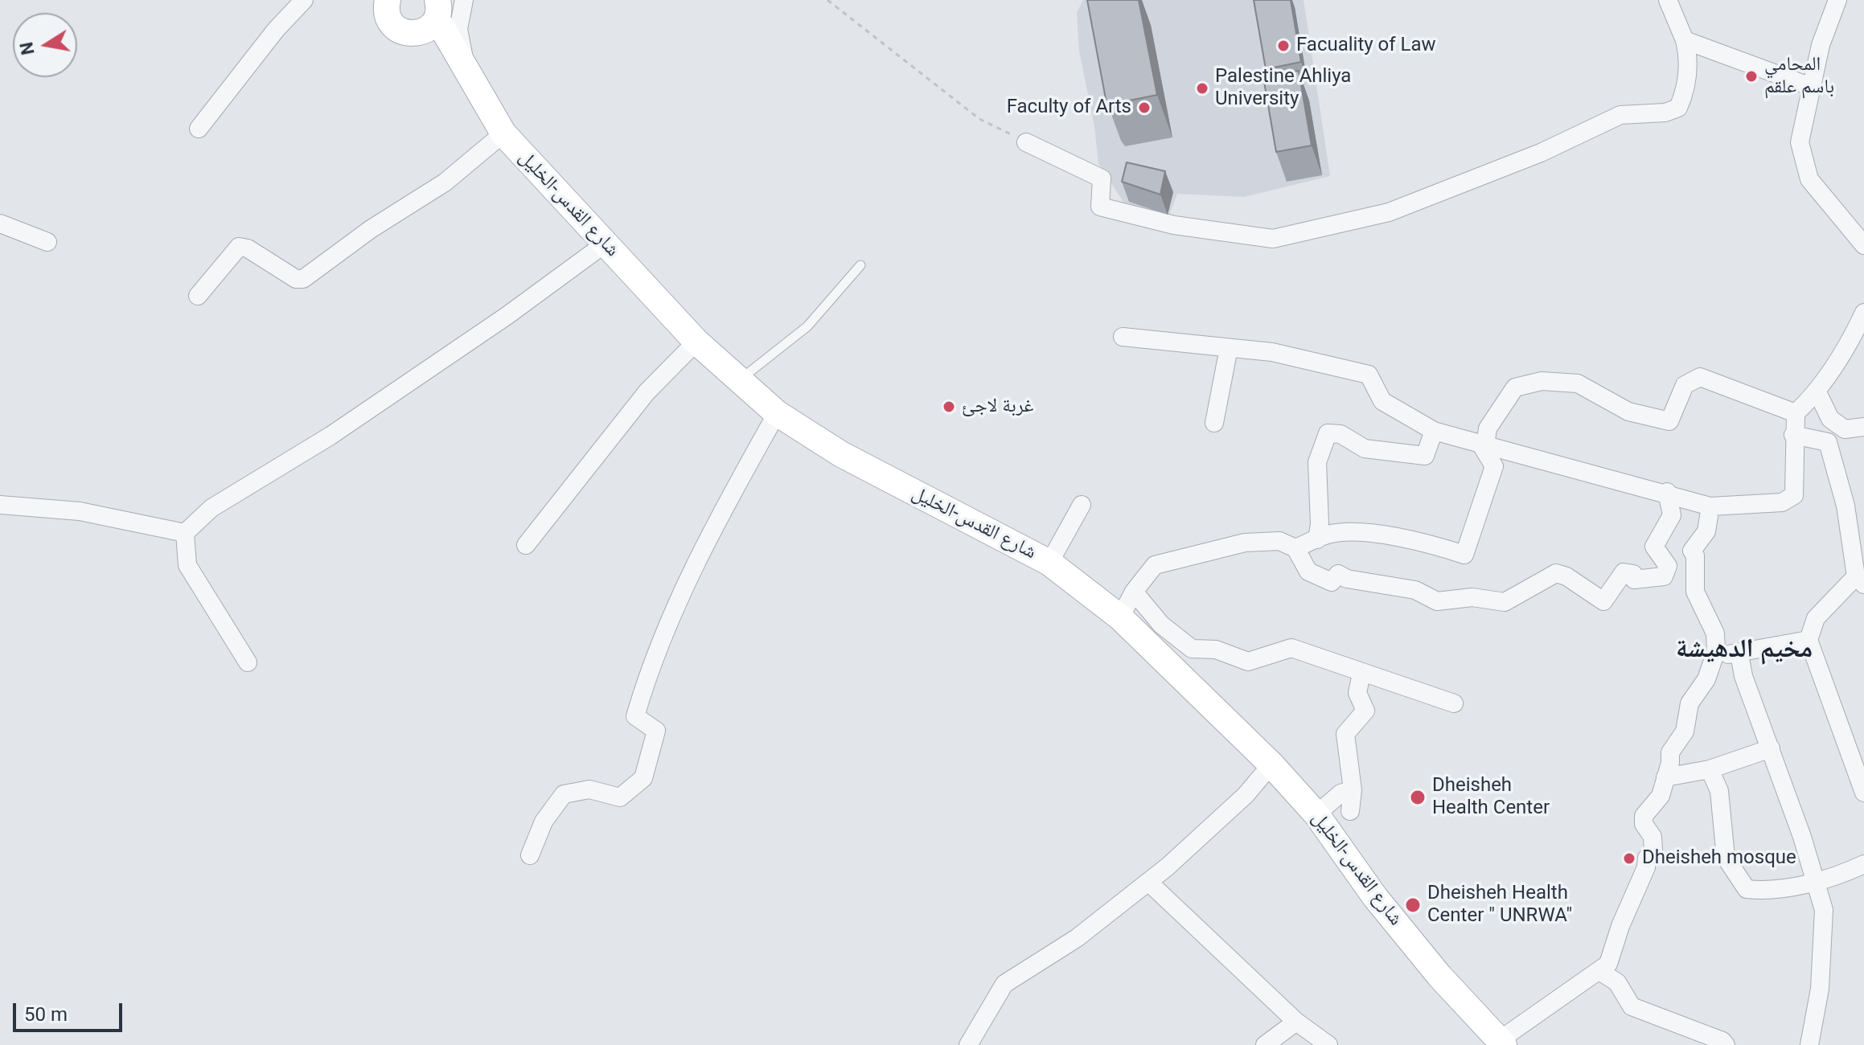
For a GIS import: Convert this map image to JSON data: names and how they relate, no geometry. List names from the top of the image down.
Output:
{
  "streets": {
    "main road": ["شارع القدس-الخليل"]
  },
  "districts": ["مخيم الدهيشة"],
  "places": [
    "Facuality of Law",
    "المحامي باسم علقم",
    "Palestine Ahliya University",
    "Faculty of Arts",
    "غربة لاجئ",
    "Dheisheh Health Center",
    "Dheisheh mosque",
    "Dheisheh Health Center \" UNRWA\""
  ],
  "scale_bar": "50 m",
  "north": "left"
}
